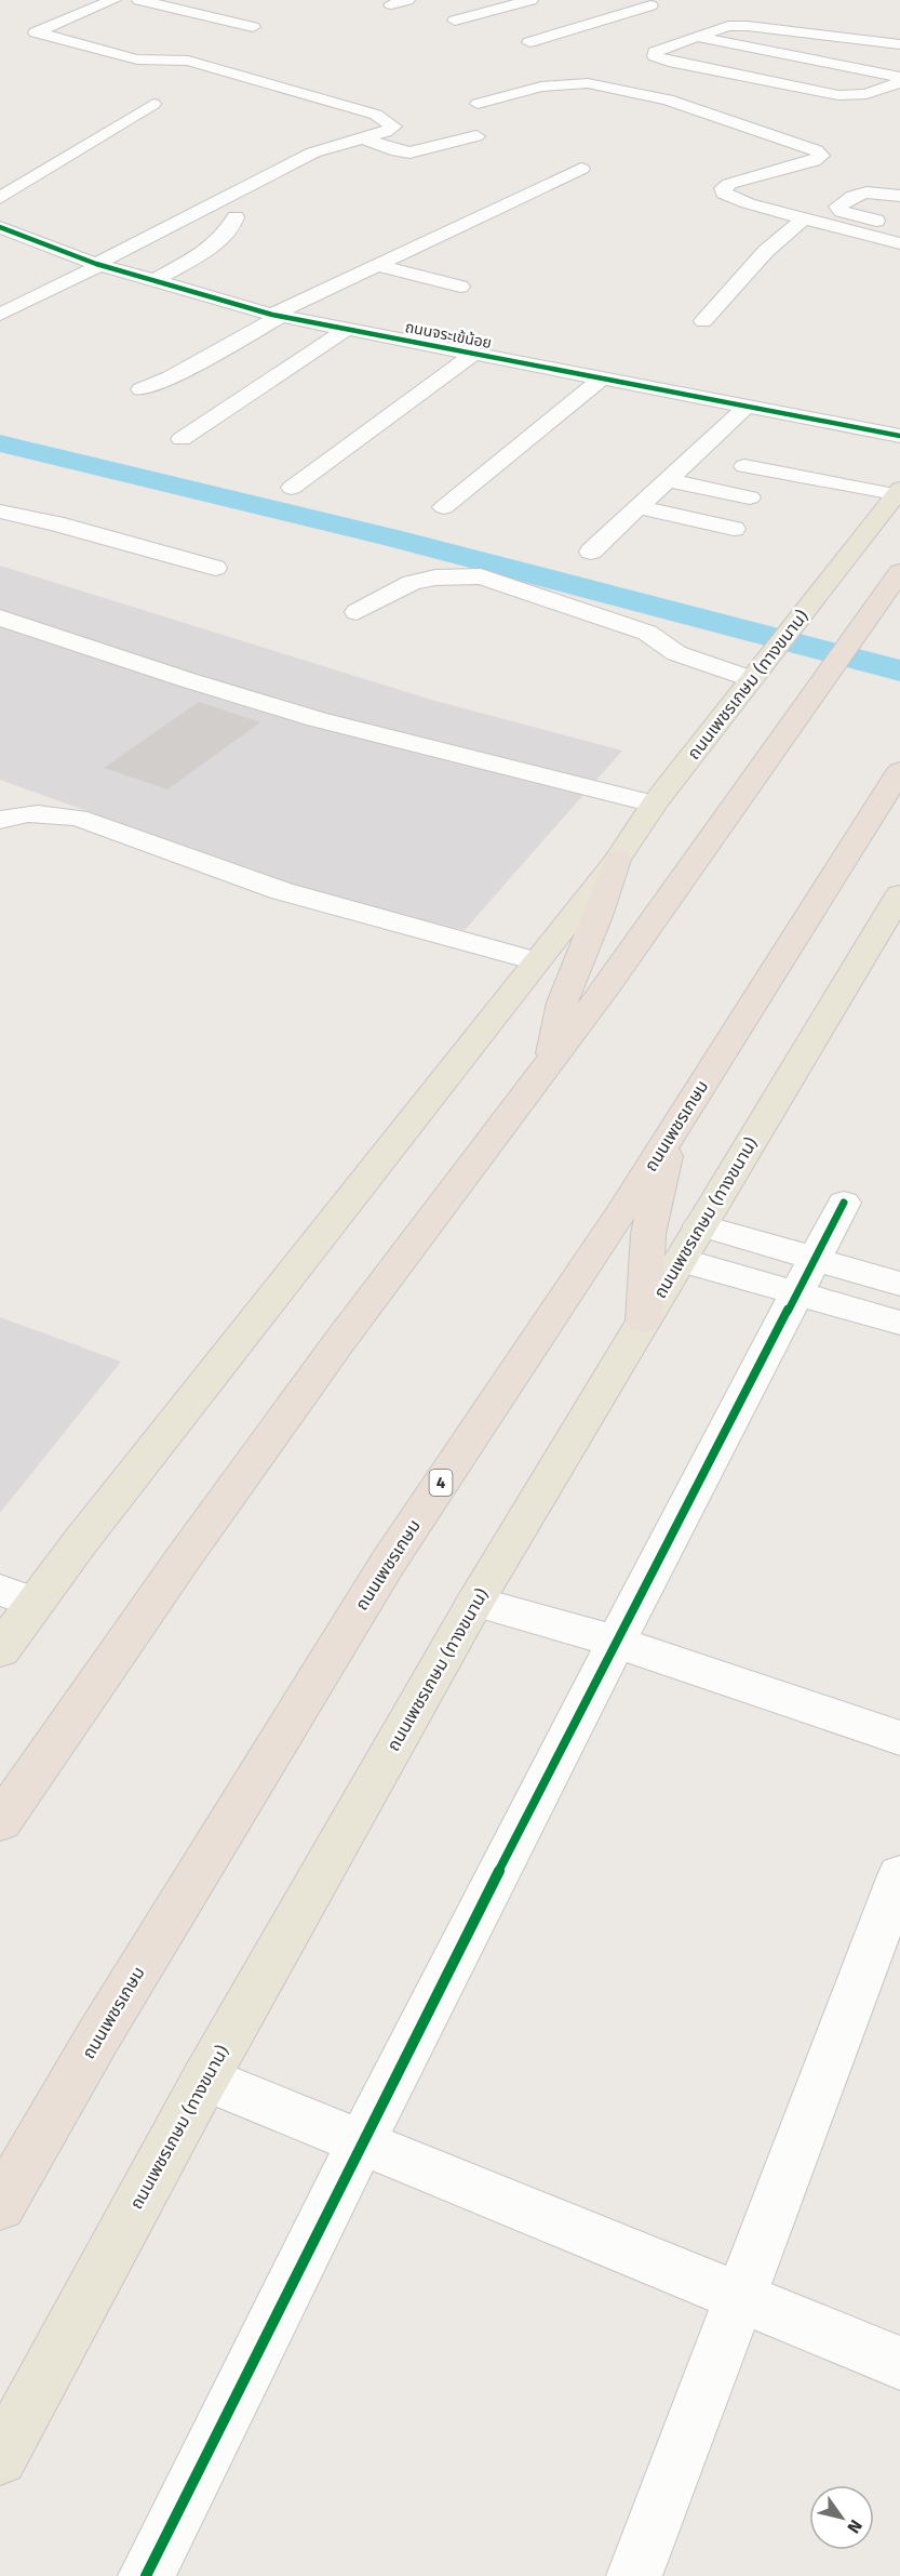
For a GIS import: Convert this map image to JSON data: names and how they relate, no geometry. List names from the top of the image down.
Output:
{
  "streets": {
    "highway": ["ถนนเพชรเกษม", "4"],
    "main road": ["ถนนเพชรเกษม (ทางขนาน)"],
    "street": ["ถนนจระเข้น้อย"]
  },
  "north": "bottom right"
}
